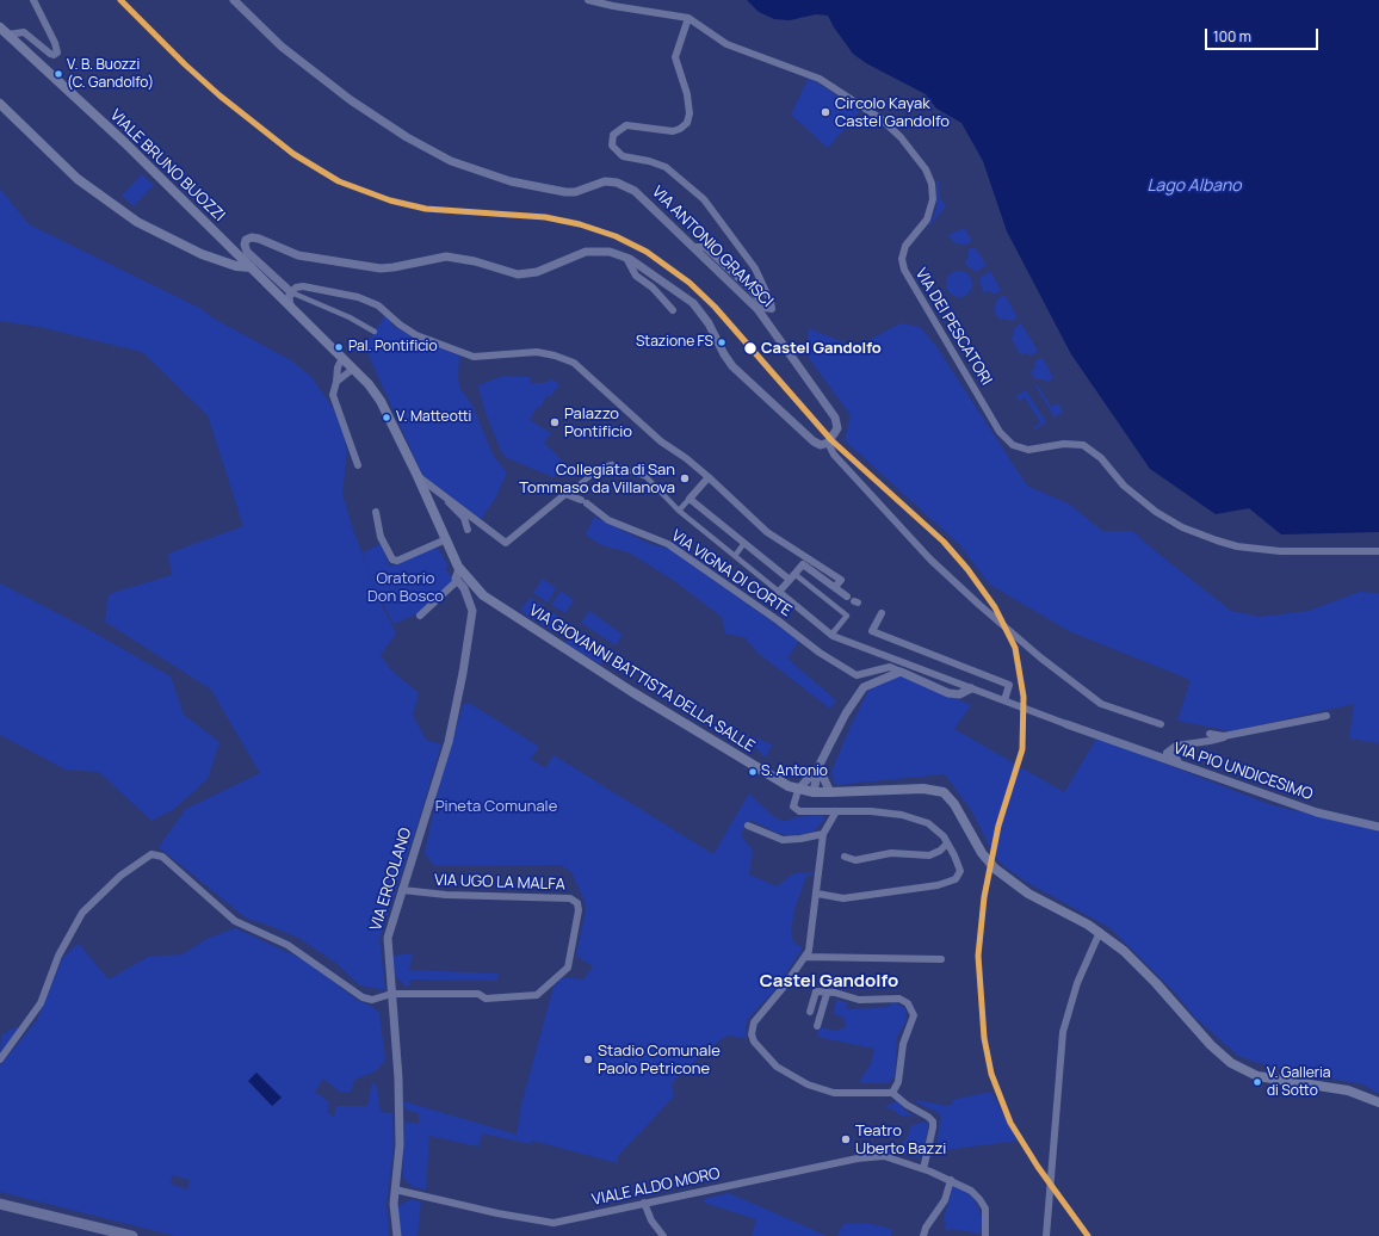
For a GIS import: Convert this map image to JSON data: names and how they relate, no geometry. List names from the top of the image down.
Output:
{
  "streets": {
    "main road": ["VIALE BRUNO BUOZZI", "VIA GIOVANNI BATTISTA DELLA SALLE"],
    "street": [
      "VIA ANTONIO GRAMSCI",
      "VIA DEI PESCATORI",
      "VIA VIGNA DI CORTE",
      "VIA PIO UNDICESIMO",
      "VIA ERCOLANO",
      "VIA UGO LA MALFA",
      "VIALE ALDO MORO"
    ]
  },
  "crossings": [
    ["VIALE BRUNO BUOZZI", "VIA GIOVANNI BATTISTA DELLA SALLE"],
    ["VIA ERCOLANO", "VIA UGO LA MALFA"],
    ["VIA ERCOLANO", "VIALE ALDO MORO"]
  ],
  "districts": ["Castel Gandolfo"],
  "water": ["Lago Albano"],
  "parks": ["Oratorio Don Bosco", "Pineta Comunale"],
  "places": [
    "V. B. Buozzi (C. Gandolfo)",
    "Circolo Kayak Castel Gandolfo",
    "Stazione FS",
    "Pal. Pontificio",
    "Castel Gandolfo",
    "V. Matteotti",
    "Palazzo Pontificio",
    "Collegiata di San Tommaso da Villanova",
    "S. Antonio",
    "Stadio Comunale Paolo Petricone",
    "V. Galleria di Sotto",
    "Teatro Uberto Bazzi"
  ],
  "scale_bar": "100 m"
}
